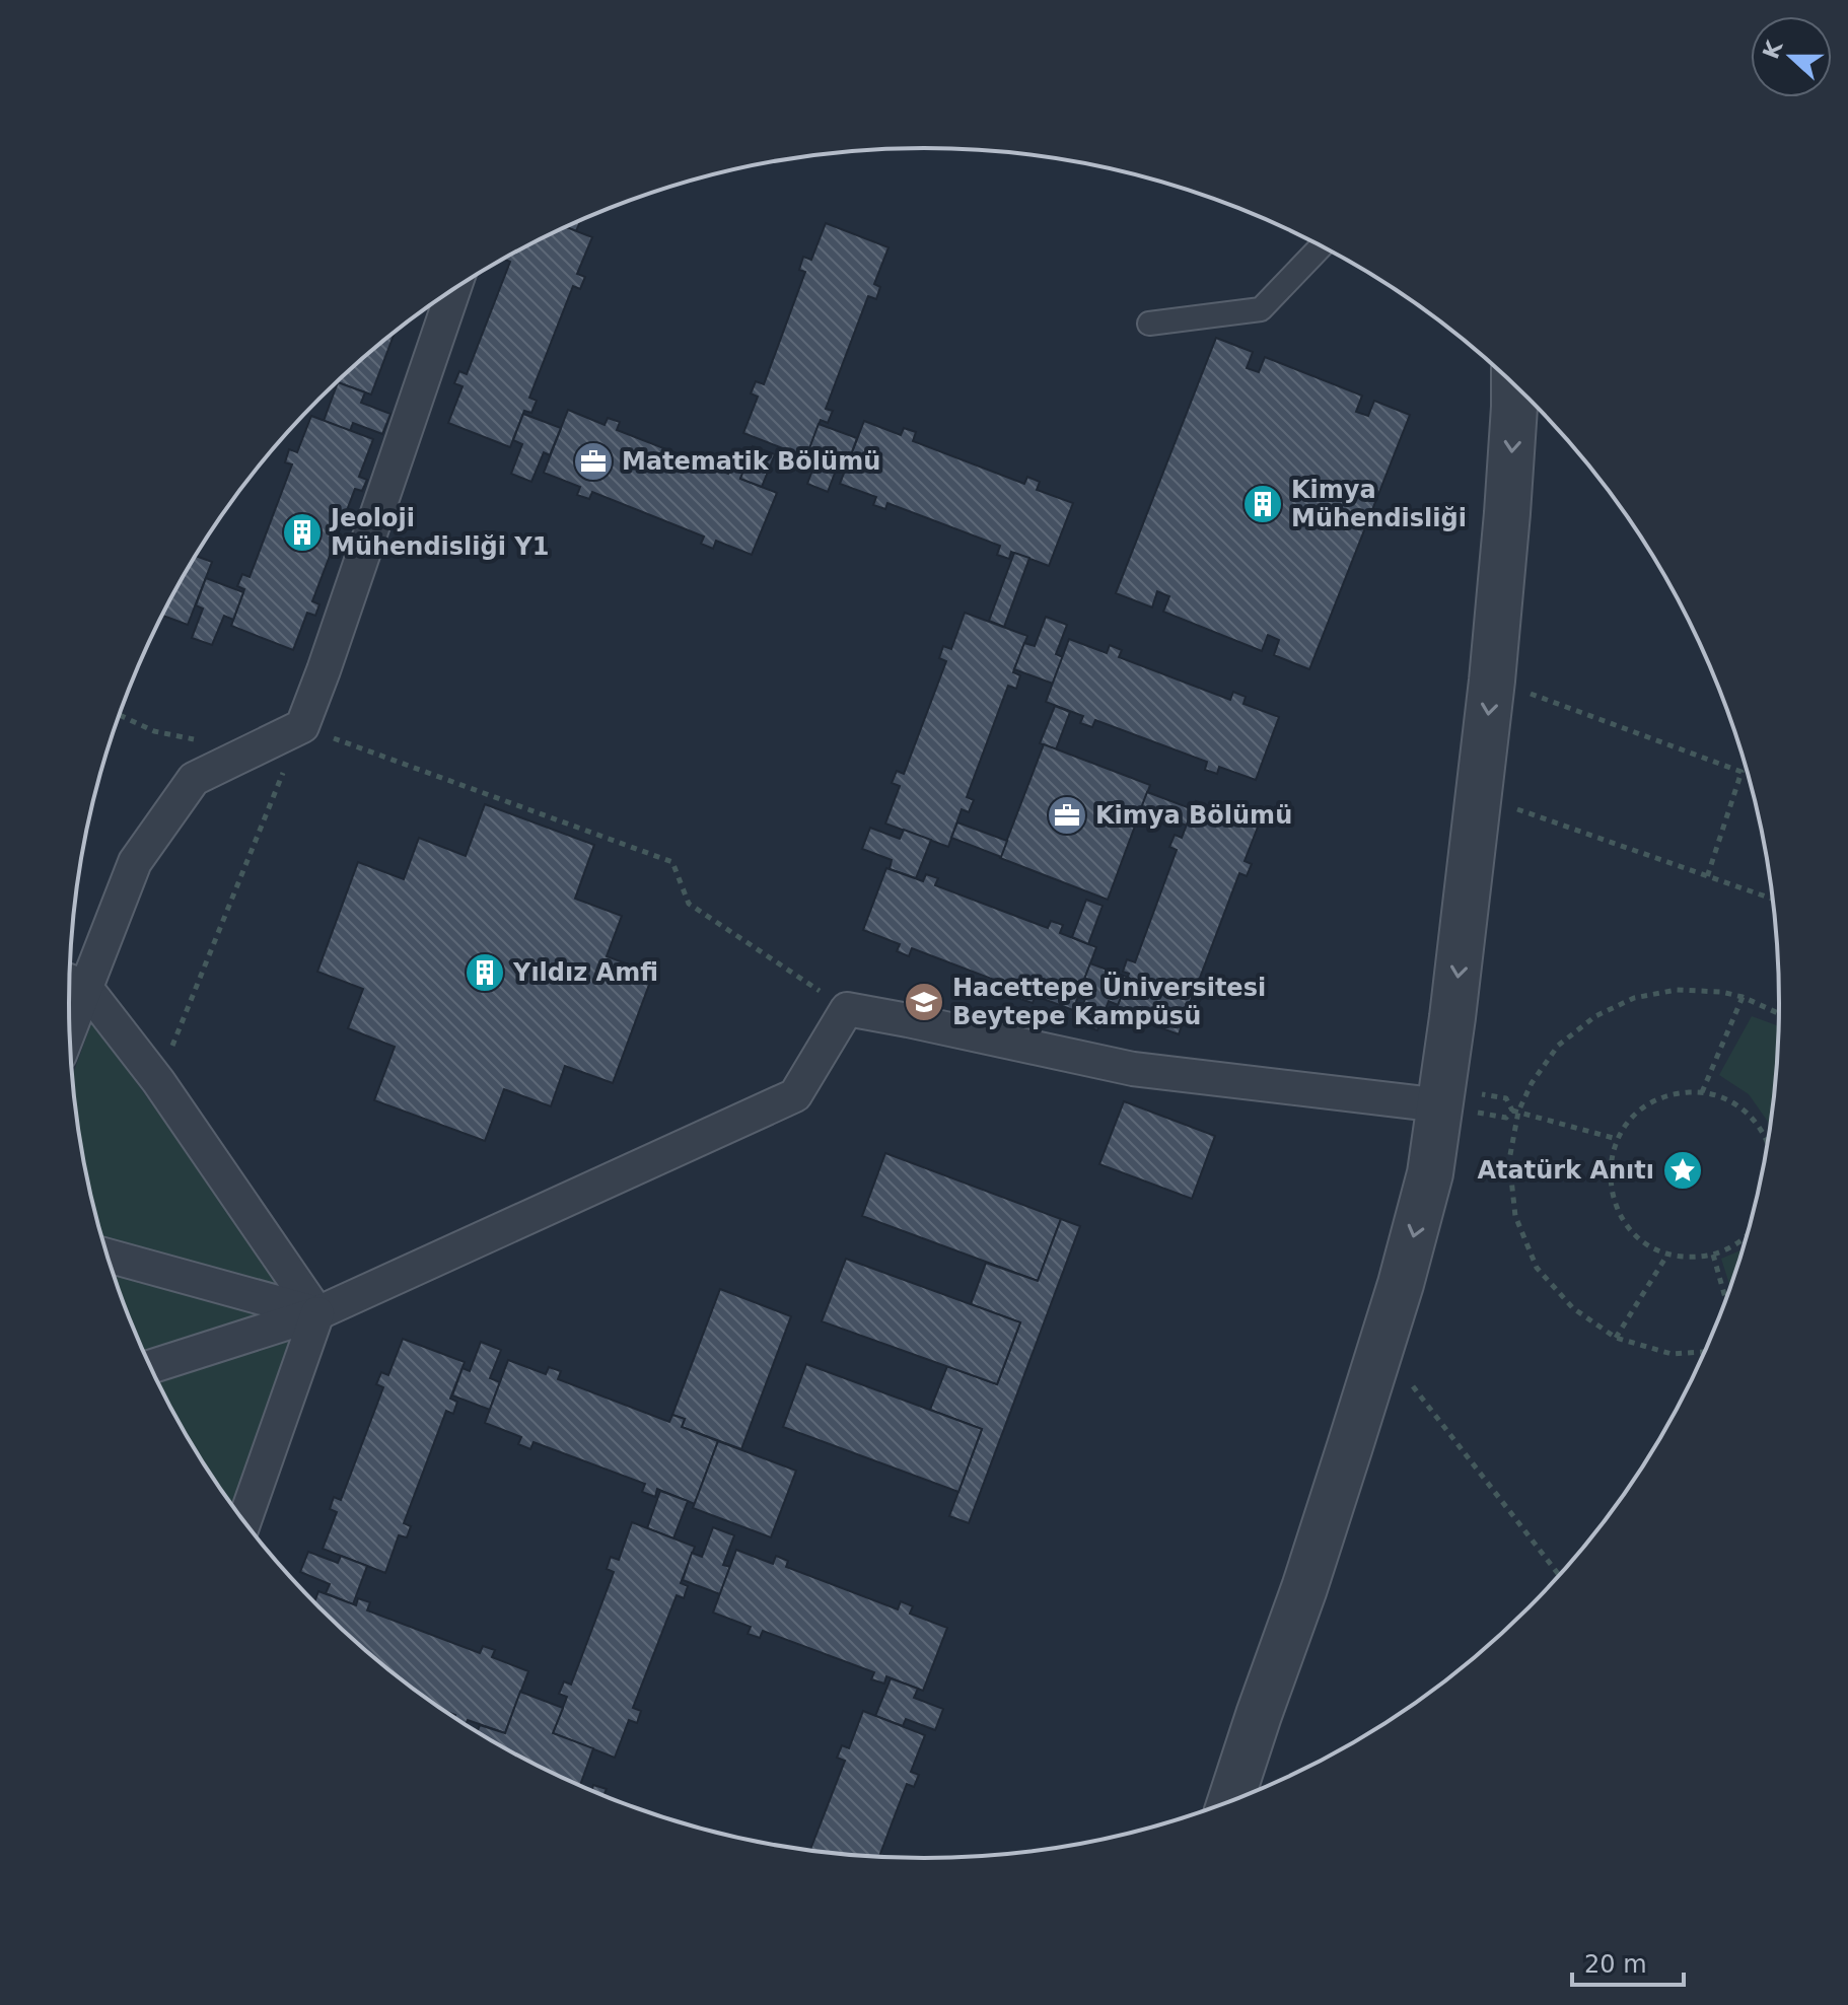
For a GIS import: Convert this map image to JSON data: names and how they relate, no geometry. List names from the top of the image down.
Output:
{
  "places": {
    "office": ["Matematik Bölümü", "Kimya Bölümü"],
    "building": ["Kimya Mühendisliği", "Jeoloji Mühendisliği Y1", "Yıldız Amfi"],
    "school or university": ["Hacettepe Üniversitesi Beytepe Kampüsü"],
    "place": ["Atatürk Anıtı"]
  },
  "scale_bar": "20 m",
  "north": "left"
}
